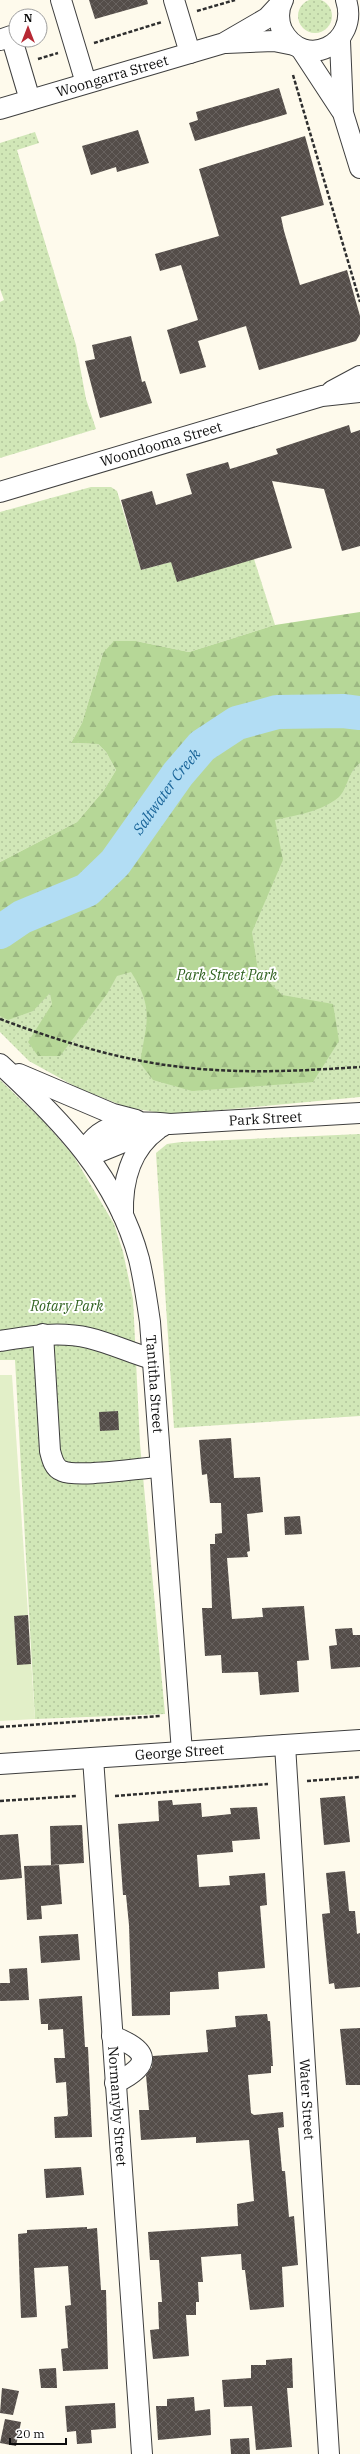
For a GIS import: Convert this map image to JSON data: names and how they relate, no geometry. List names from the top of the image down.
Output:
{
  "streets": {
    "street": [
      "Woongarra Street",
      "Woondooma Street",
      "Park Street",
      "Tantitha Street",
      "George Street",
      "Water Street",
      "Normanyby Street"
    ]
  },
  "crossings": [
    ["Park Street", "Tantitha Street"],
    ["Tantitha Street", "George Street"],
    ["George Street", "Water Street"],
    ["George Street", "Normanyby Street"]
  ],
  "water": ["Saltwater Creek"],
  "parks": ["Park Street Park", "Rotary Park"],
  "scale_bar": "20 m",
  "north": "top"
}
